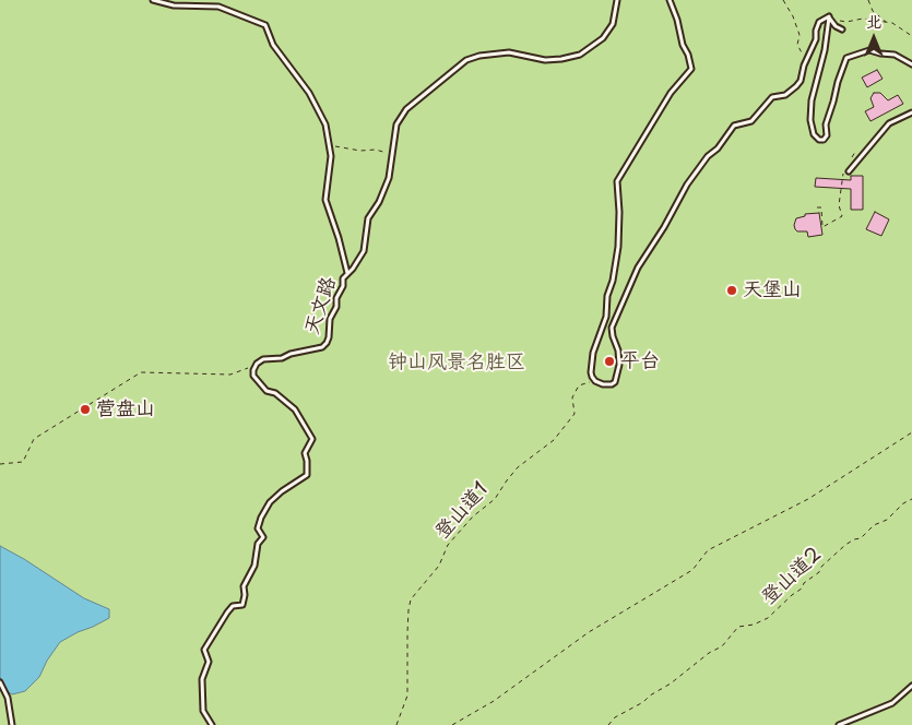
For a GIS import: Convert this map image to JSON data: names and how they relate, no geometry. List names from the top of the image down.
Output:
{
  "streets": {
    "lane": ["天文路"],
    "path": ["登山道1", "登山道2"]
  },
  "parks": ["钟山风景名胜区"],
  "places": ["天堡山", "平台", "营盘山"],
  "north": "top"
}
